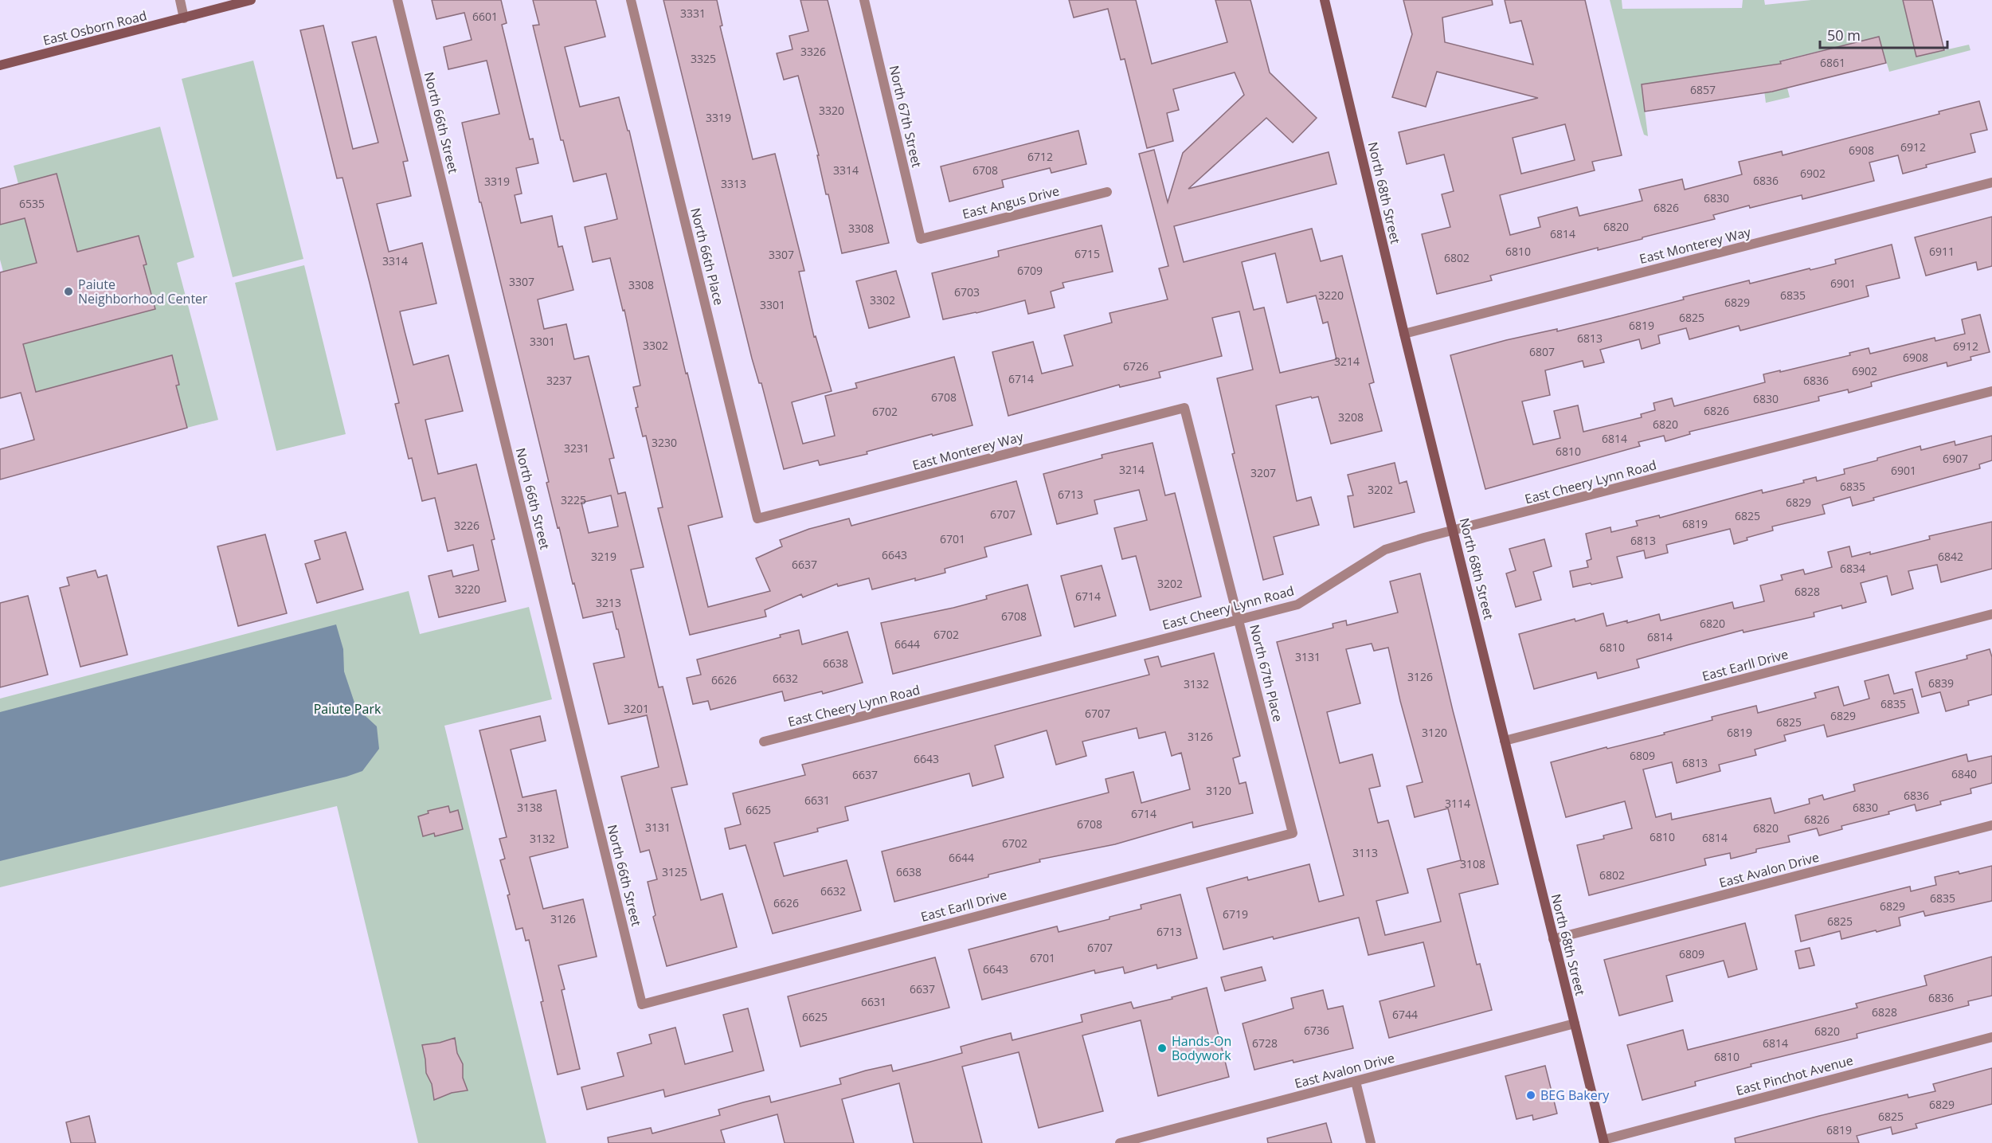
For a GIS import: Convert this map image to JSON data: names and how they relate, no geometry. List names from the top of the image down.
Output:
{
  "streets": {
    "main road": ["East Osborn Road", "North 68th Street"],
    "street": [
      "North 67th Street",
      "North 66th Street",
      "East Angus Drive",
      "East Monterey Way",
      "North 66th Place",
      "East Cheery Lynn Road",
      "East Earll Drive",
      "North 67th Place",
      "East Avalon Drive",
      "East Pinchot Avenue"
    ]
  },
  "crossings": [
    ["North 67th Street", "East Angus Drive"],
    ["North 66th Street", "East Earll Drive"],
    ["North 68th Street", "East Monterey Way"],
    ["North 68th Street", "East Cheery Lynn Road"],
    ["North 68th Street", "East Earll Drive"],
    ["North 68th Street", "East Avalon Drive"],
    ["North 68th Street", "East Pinchot Avenue"],
    ["East Monterey Way", "North 66th Place"],
    ["East Monterey Way", "North 67th Place"],
    ["East Cheery Lynn Road", "North 67th Place"],
    ["East Earll Drive", "North 67th Place"]
  ],
  "parks": ["Paiute Park"],
  "places": ["Paiute Neighborhood Center", "Hands-On Bodywork", "BEG Bakery"],
  "house_numbers": [
    "3331",
    "6601",
    "3326",
    "3325",
    "6861",
    "6857",
    "3320",
    "3319",
    "6912",
    "6908",
    "6712",
    "3314",
    "6708",
    "6902",
    "6836",
    "3319",
    "3313",
    "6830",
    "6535",
    "6826",
    "6820",
    "3308",
    "6814",
    "6810",
    "6911",
    "6715",
    "3307",
    "6802",
    "3314",
    "6709",
    "3307",
    "6901",
    "3308",
    "6703",
    "3220",
    "6835",
    "3302",
    "6829",
    "3301",
    "6825",
    "6819",
    "6813",
    "3301",
    "3302",
    "6912",
    "6807",
    "6908",
    "3214",
    "6726",
    "6902",
    "6714",
    "3237",
    "6836",
    "6708",
    "6830",
    "6826",
    "6702",
    "3208",
    "6820",
    "6814",
    "3230",
    "3231",
    "6810",
    "6907",
    "3214",
    "6901",
    "3207",
    "6835",
    "3202",
    "6713",
    "3225",
    "6829",
    "6707",
    "6825",
    "6819",
    "3226",
    "6701",
    "6813",
    "6643",
    "3219",
    "6842",
    "6637",
    "6834",
    "3202",
    "3220",
    "6828",
    "6714",
    "3213",
    "6708",
    "6820",
    "6702",
    "6814",
    "6644",
    "6810",
    "3131",
    "6638",
    "3126",
    "6632",
    "6626",
    "6839",
    "3132",
    "6835",
    "3201",
    "6707",
    "6829",
    "6825",
    "3120",
    "6819",
    "3126",
    "6809",
    "6643",
    "6813",
    "6840",
    "6637",
    "3120",
    "6836",
    "6631",
    "3114",
    "3138",
    "6830",
    "6625",
    "6714",
    "6826",
    "6708",
    "3131",
    "6820",
    "6810",
    "6814",
    "3132",
    "6702",
    "3113",
    "6644",
    "3108",
    "3125",
    "6638",
    "6802",
    "6632",
    "6835",
    "6626",
    "6829",
    "6719",
    "3126",
    "6825",
    "6713",
    "6707",
    "6809",
    "6701",
    "6643",
    "6637",
    "6836",
    "6631",
    "6828",
    "6744",
    "6625",
    "6736",
    "6820",
    "6728",
    "6814",
    "6810",
    "6829",
    "6825",
    "6819"
  ],
  "scale_bar": "50 m"
}
